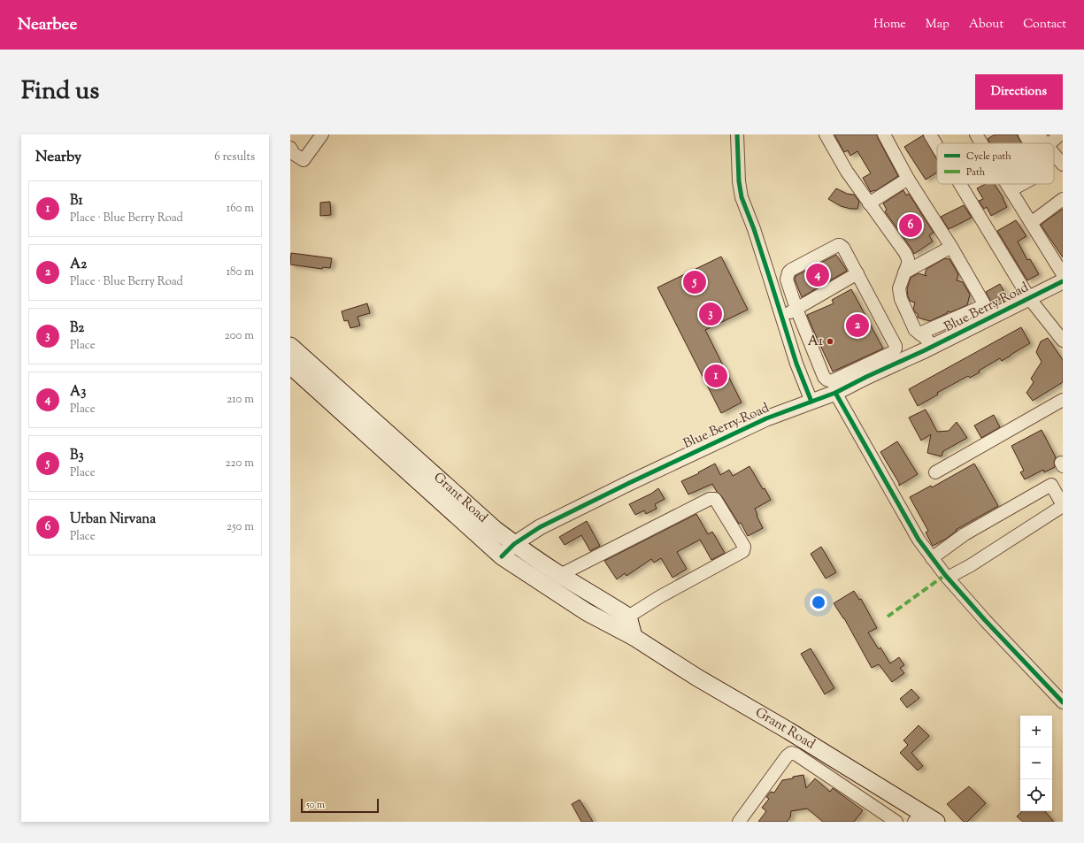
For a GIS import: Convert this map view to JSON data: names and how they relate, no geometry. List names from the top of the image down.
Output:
{
  "streets": {
    "main road": ["Grant Road"],
    "street": ["Blue Berry Road"]
  },
  "crossings": [
    ["Blue Berry Road", "Grant Road"]
  ],
  "places": ["A1"],
  "legend": ["Cycle path", "Path"],
  "scale_bar": "50 m",
  "page": {
    "header": "Nearbee",
    "nav": [
      "Home",
      "Map",
      "About",
      "Contact"
    ],
    "title": "Find us",
    "buttons": "Directions",
    "heading": ["Nearby", "6 results"],
    "list": [
      {
        "mark": "1",
        "name": "B1",
        "note": "Place · Blue Berry Road",
        "value": "160 m"
      },
      {
        "mark": "2",
        "name": "A2",
        "note": "Place · Blue Berry Road",
        "value": "180 m"
      },
      {
        "mark": "3",
        "name": "B2",
        "note": "Place",
        "value": "200 m"
      },
      {
        "mark": "4",
        "name": "A3",
        "note": "Place",
        "value": "210 m"
      },
      {
        "mark": "5",
        "name": "B3",
        "note": "Place",
        "value": "220 m"
      },
      {
        "mark": "6",
        "name": "Urban Nirvana",
        "note": "Place",
        "value": "250 m"
      }
    ],
    "pins": [
      "6",
      "4",
      "5",
      "3",
      "2",
      "1"
    ],
    "map_buttons": ["+", "−"],
    "scale": "50 m"
  }
}
